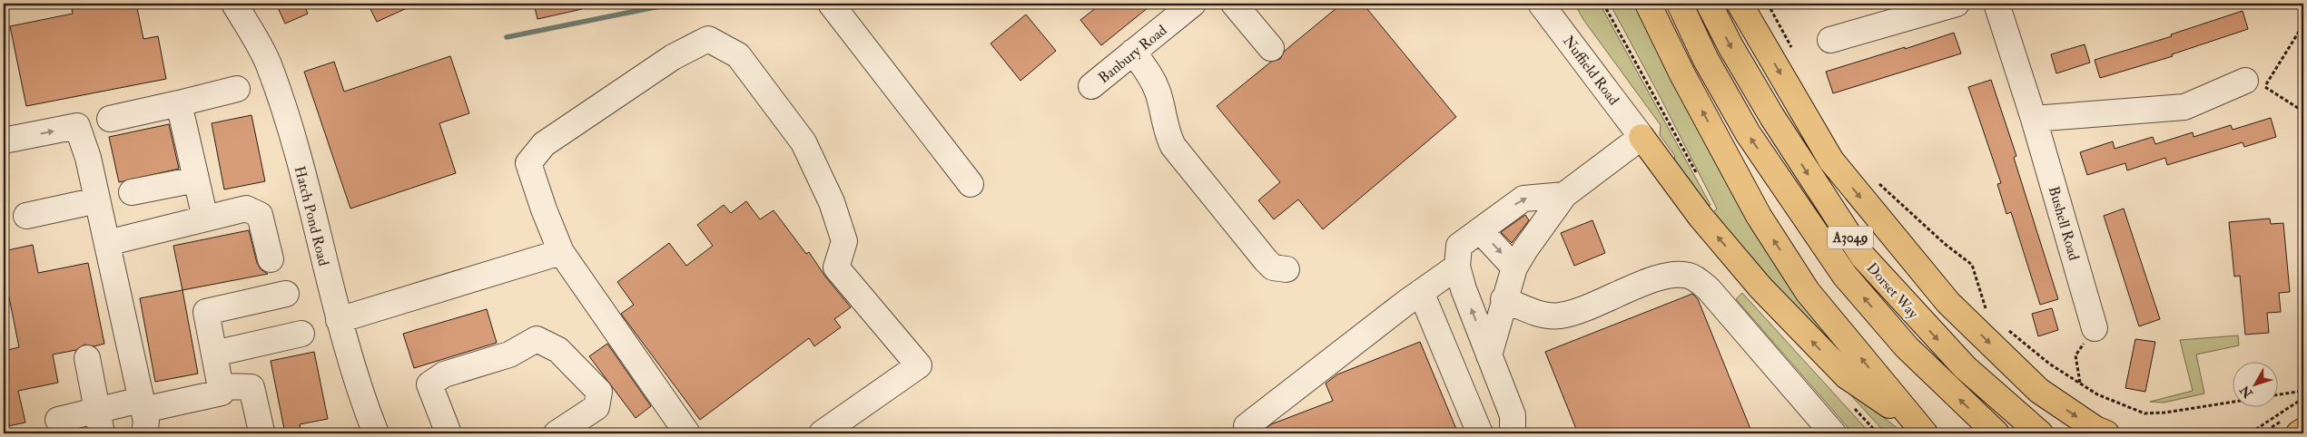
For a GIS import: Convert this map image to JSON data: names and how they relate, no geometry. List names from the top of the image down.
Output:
{
  "streets": {
    "highway": ["A3049", "Dorset Way"],
    "street": [
      "Banbury Road",
      "Nuffield Road",
      "Hatch Pond Road",
      "Bushell Road"
    ]
  },
  "north": "bottom left"
}
